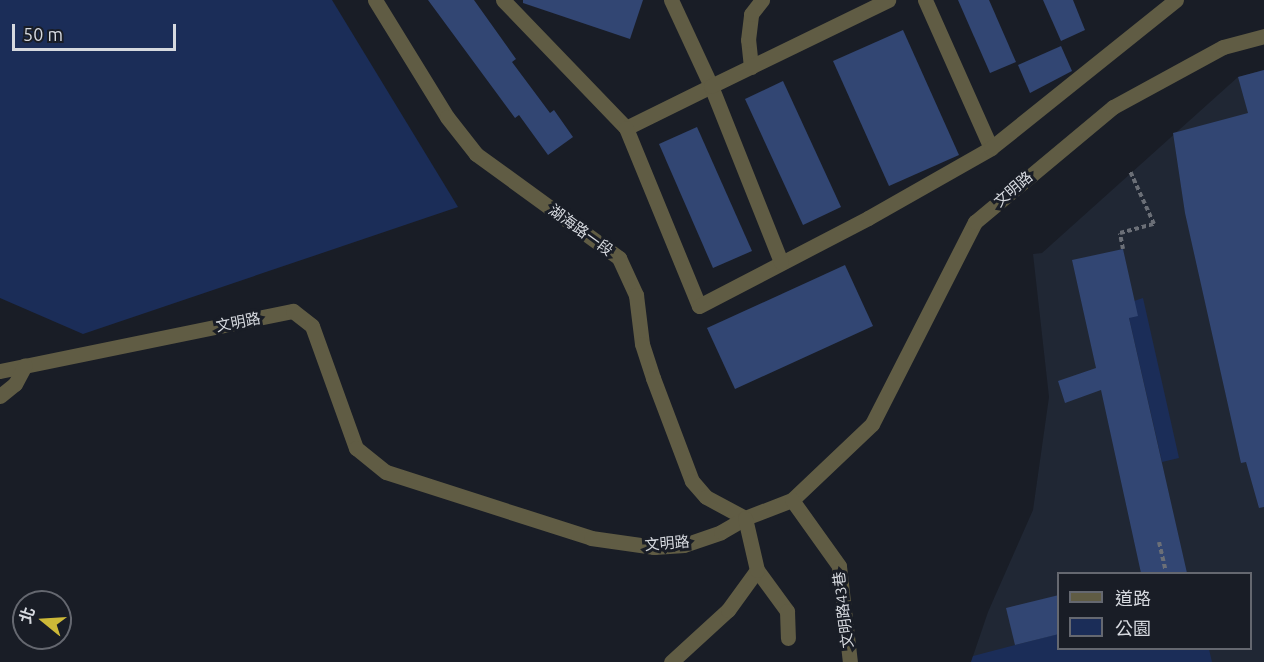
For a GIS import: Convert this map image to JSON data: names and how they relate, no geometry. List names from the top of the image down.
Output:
{
  "streets": {
    "street": ["文明路", "湖海路一段", "文明路43巷"]
  },
  "crossings": [
    ["文明路", "湖海路一段"],
    ["文明路", "文明路43巷"]
  ],
  "legend": ["道路", "公園"],
  "scale_bar": "50 m",
  "north": "left"
}
